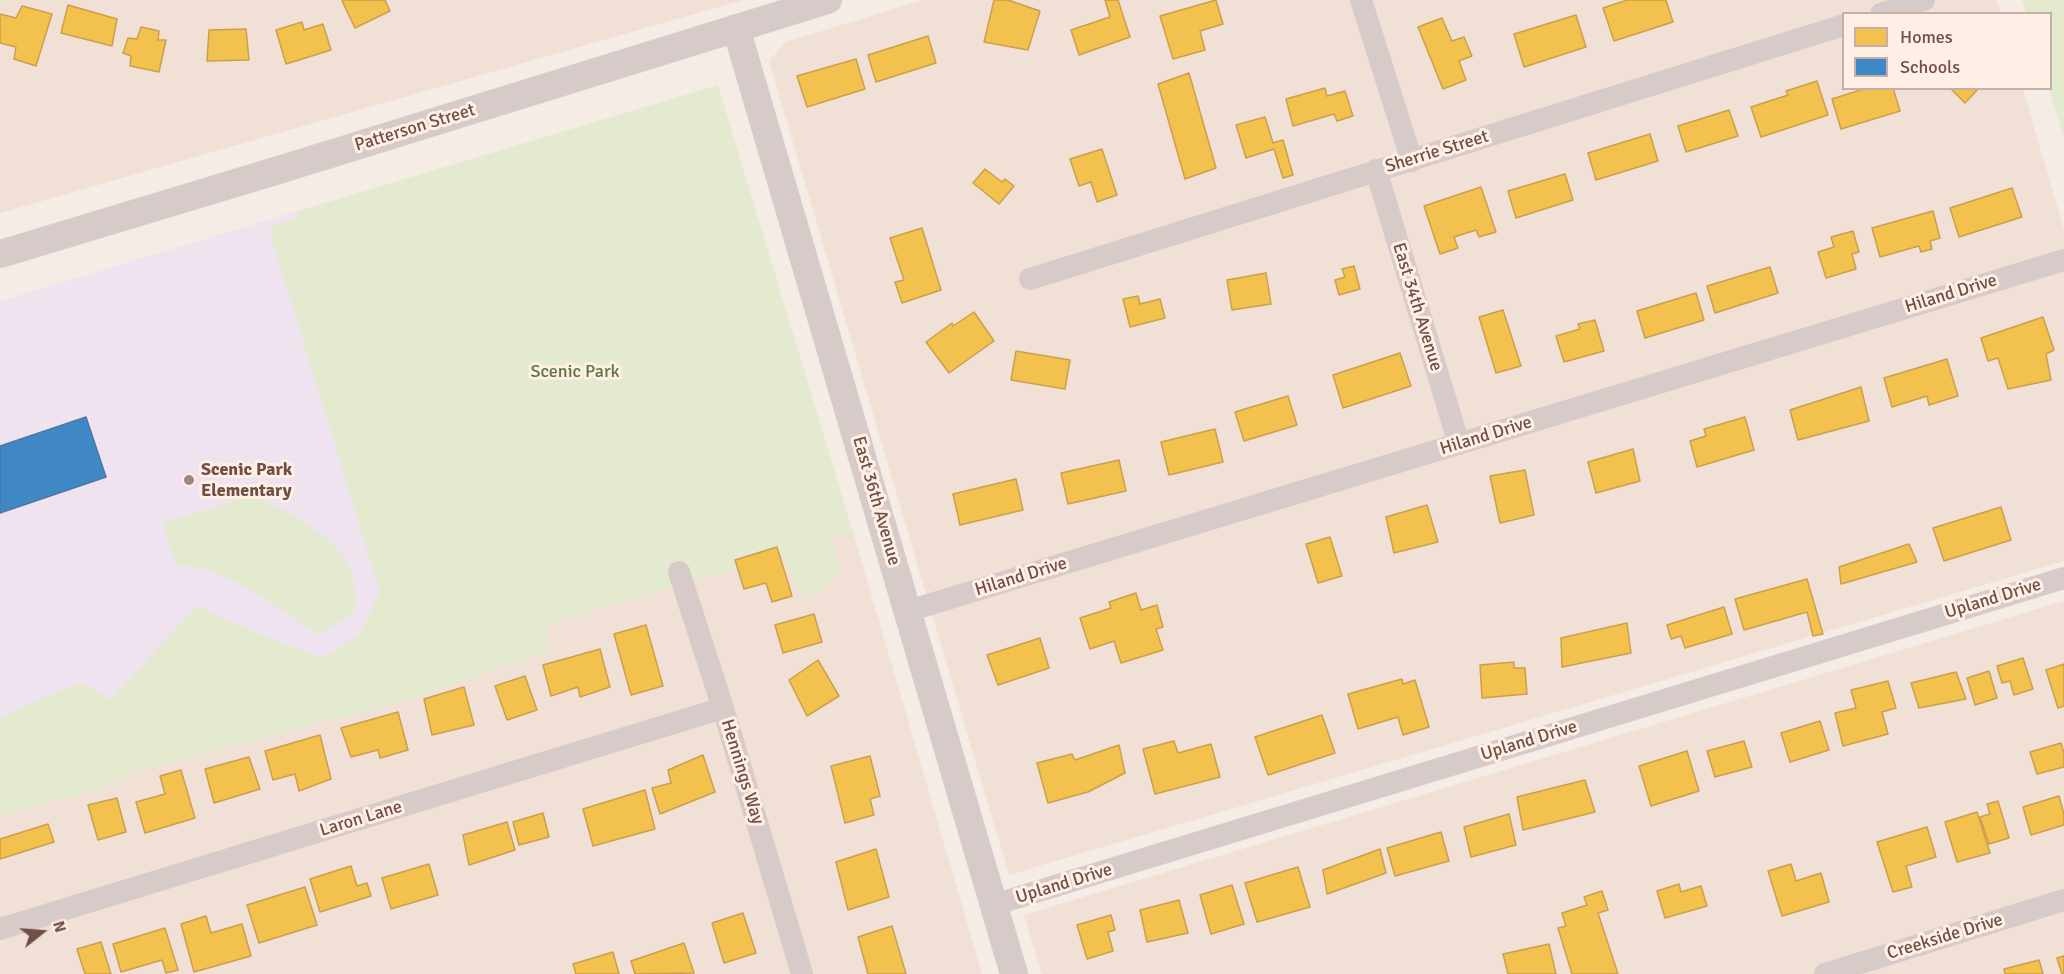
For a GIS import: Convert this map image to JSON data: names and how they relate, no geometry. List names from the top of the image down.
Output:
{
  "streets": {
    "street": [
      "Patterson Street",
      "Sherrie Street",
      "Hiland Drive",
      "East 34th Avenue",
      "East 36th Avenue",
      "Upland Drive",
      "Hennings Way",
      "Laron Lane",
      "Creekside Drive"
    ]
  },
  "crossings": [
    ["Patterson Street", "East 36th Avenue"],
    ["Sherrie Street", "East 34th Avenue"],
    ["Hiland Drive", "East 34th Avenue"],
    ["Hiland Drive", "East 36th Avenue"],
    ["East 36th Avenue", "Upland Drive"],
    ["Hennings Way", "Laron Lane"]
  ],
  "parks": ["Scenic Park"],
  "places": ["Scenic Park Elementary"],
  "legend": ["Homes", "Schools"],
  "north": "right"
}
